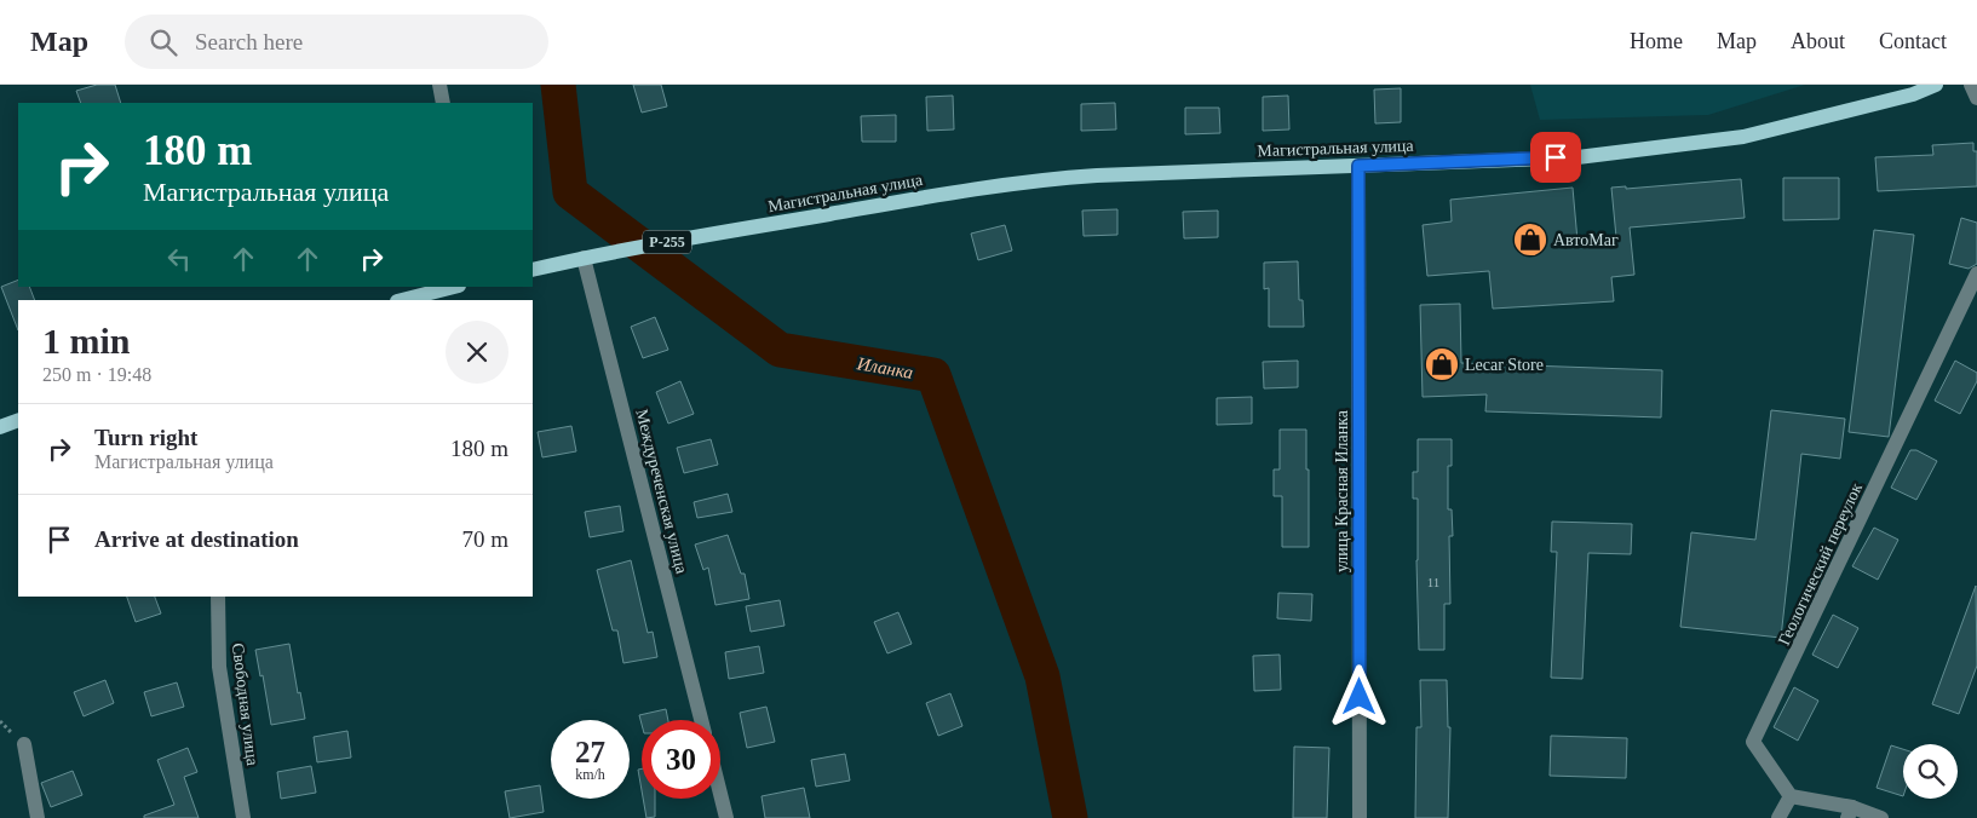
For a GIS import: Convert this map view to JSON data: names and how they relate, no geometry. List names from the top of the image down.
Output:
{
  "streets": {
    "main road": ["Магистральная улица", "Р-255"],
    "street": [
      "Междуреченская улица",
      "улица Красная Иланка",
      "Геологический переулок",
      "Свободная улица"
    ]
  },
  "crossings": [
    ["Магистральная улица", "Р-255"],
    ["Магистральная улица", "Междуреченская улица"],
    ["Магистральная улица", "улица Красная Иланка"],
    ["Р-255", "Междуреченская улица"]
  ],
  "water": ["Иланка"],
  "places": {
    "shop": ["АвтоМаг", "Lecar Store"]
  },
  "house_numbers": ["11"],
  "page": {
    "header": "Map",
    "search": "Search here",
    "nav": [
      "Home",
      "Map",
      "About",
      "Contact"
    ],
    "turn": ["180 m", "Магистральная улица"],
    "heading": ["1 min", "250 m · 19:48"],
    "list": [
      {
        "name": "Turn right",
        "note": "Магистральная улица",
        "value": "180 m"
      },
      {
        "name": "Arrive at destination",
        "value": "70 m"
      }
    ],
    "speed": "27 km/h",
    "limit": "30"
  }
}
